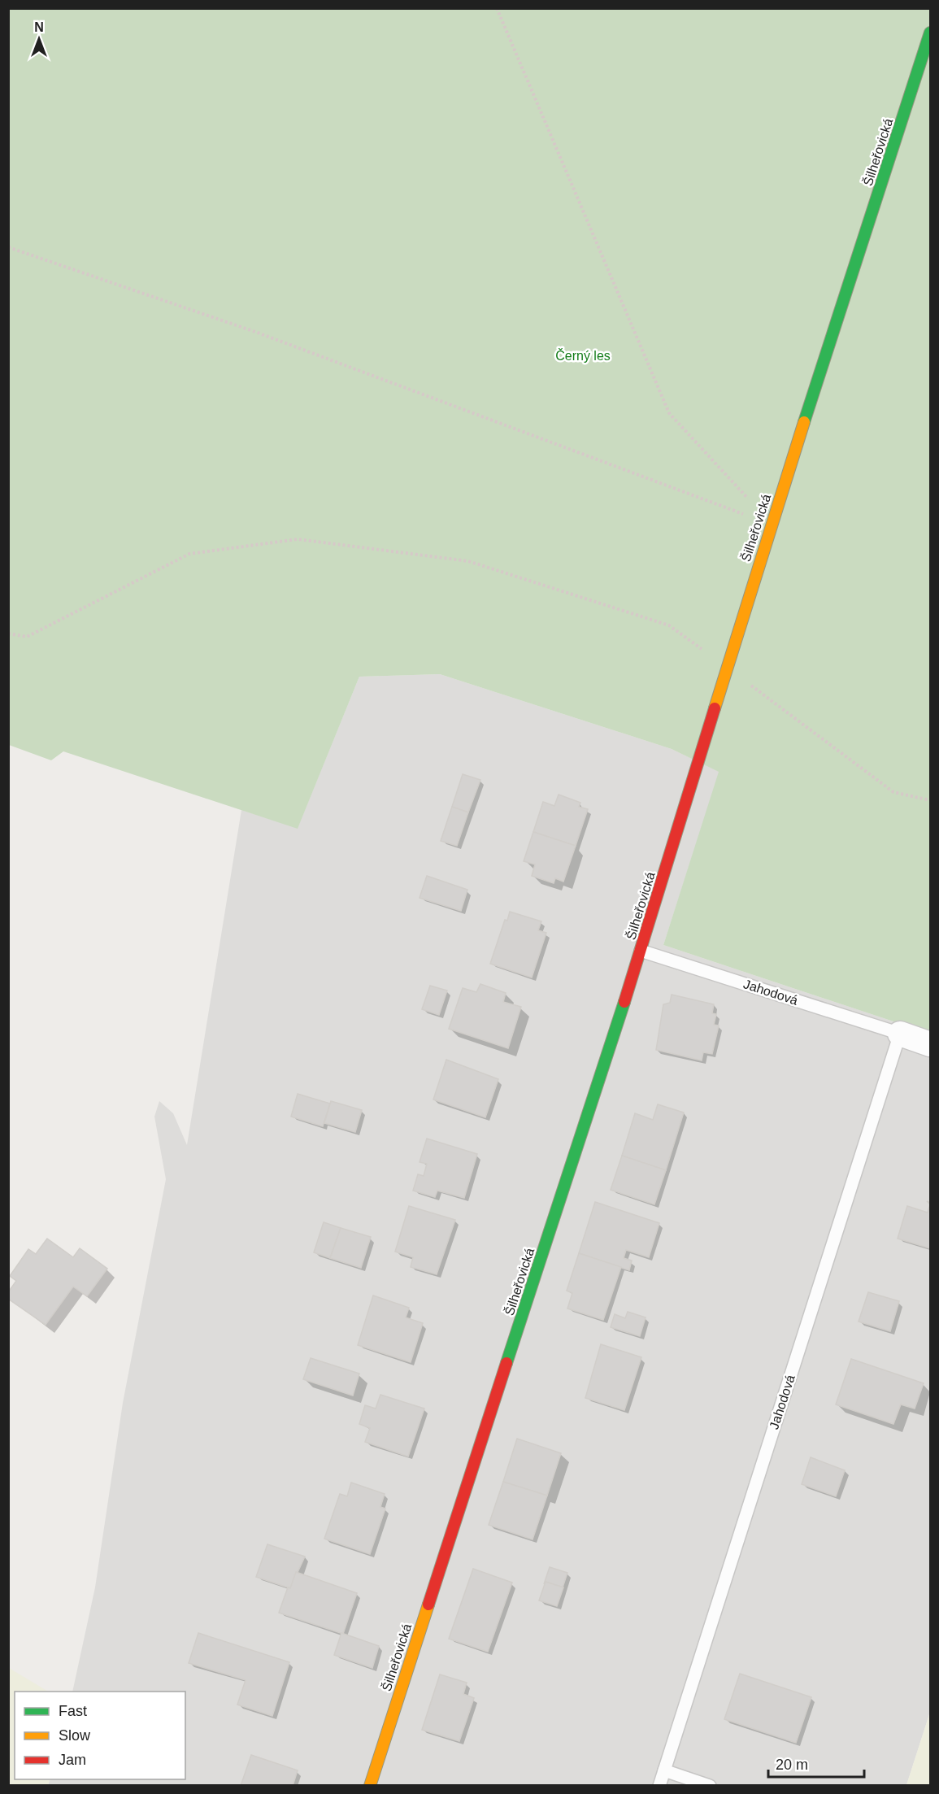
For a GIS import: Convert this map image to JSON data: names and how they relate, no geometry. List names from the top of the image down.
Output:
{
  "streets": {
    "street": ["Šilheřovická", "Jahodová"]
  },
  "crossings": [
    ["Šilheřovická", "Jahodová"]
  ],
  "parks": ["Černý les"],
  "legend": ["Fast", "Slow", "Jam"],
  "scale_bar": "20 m",
  "north": "top"
}
